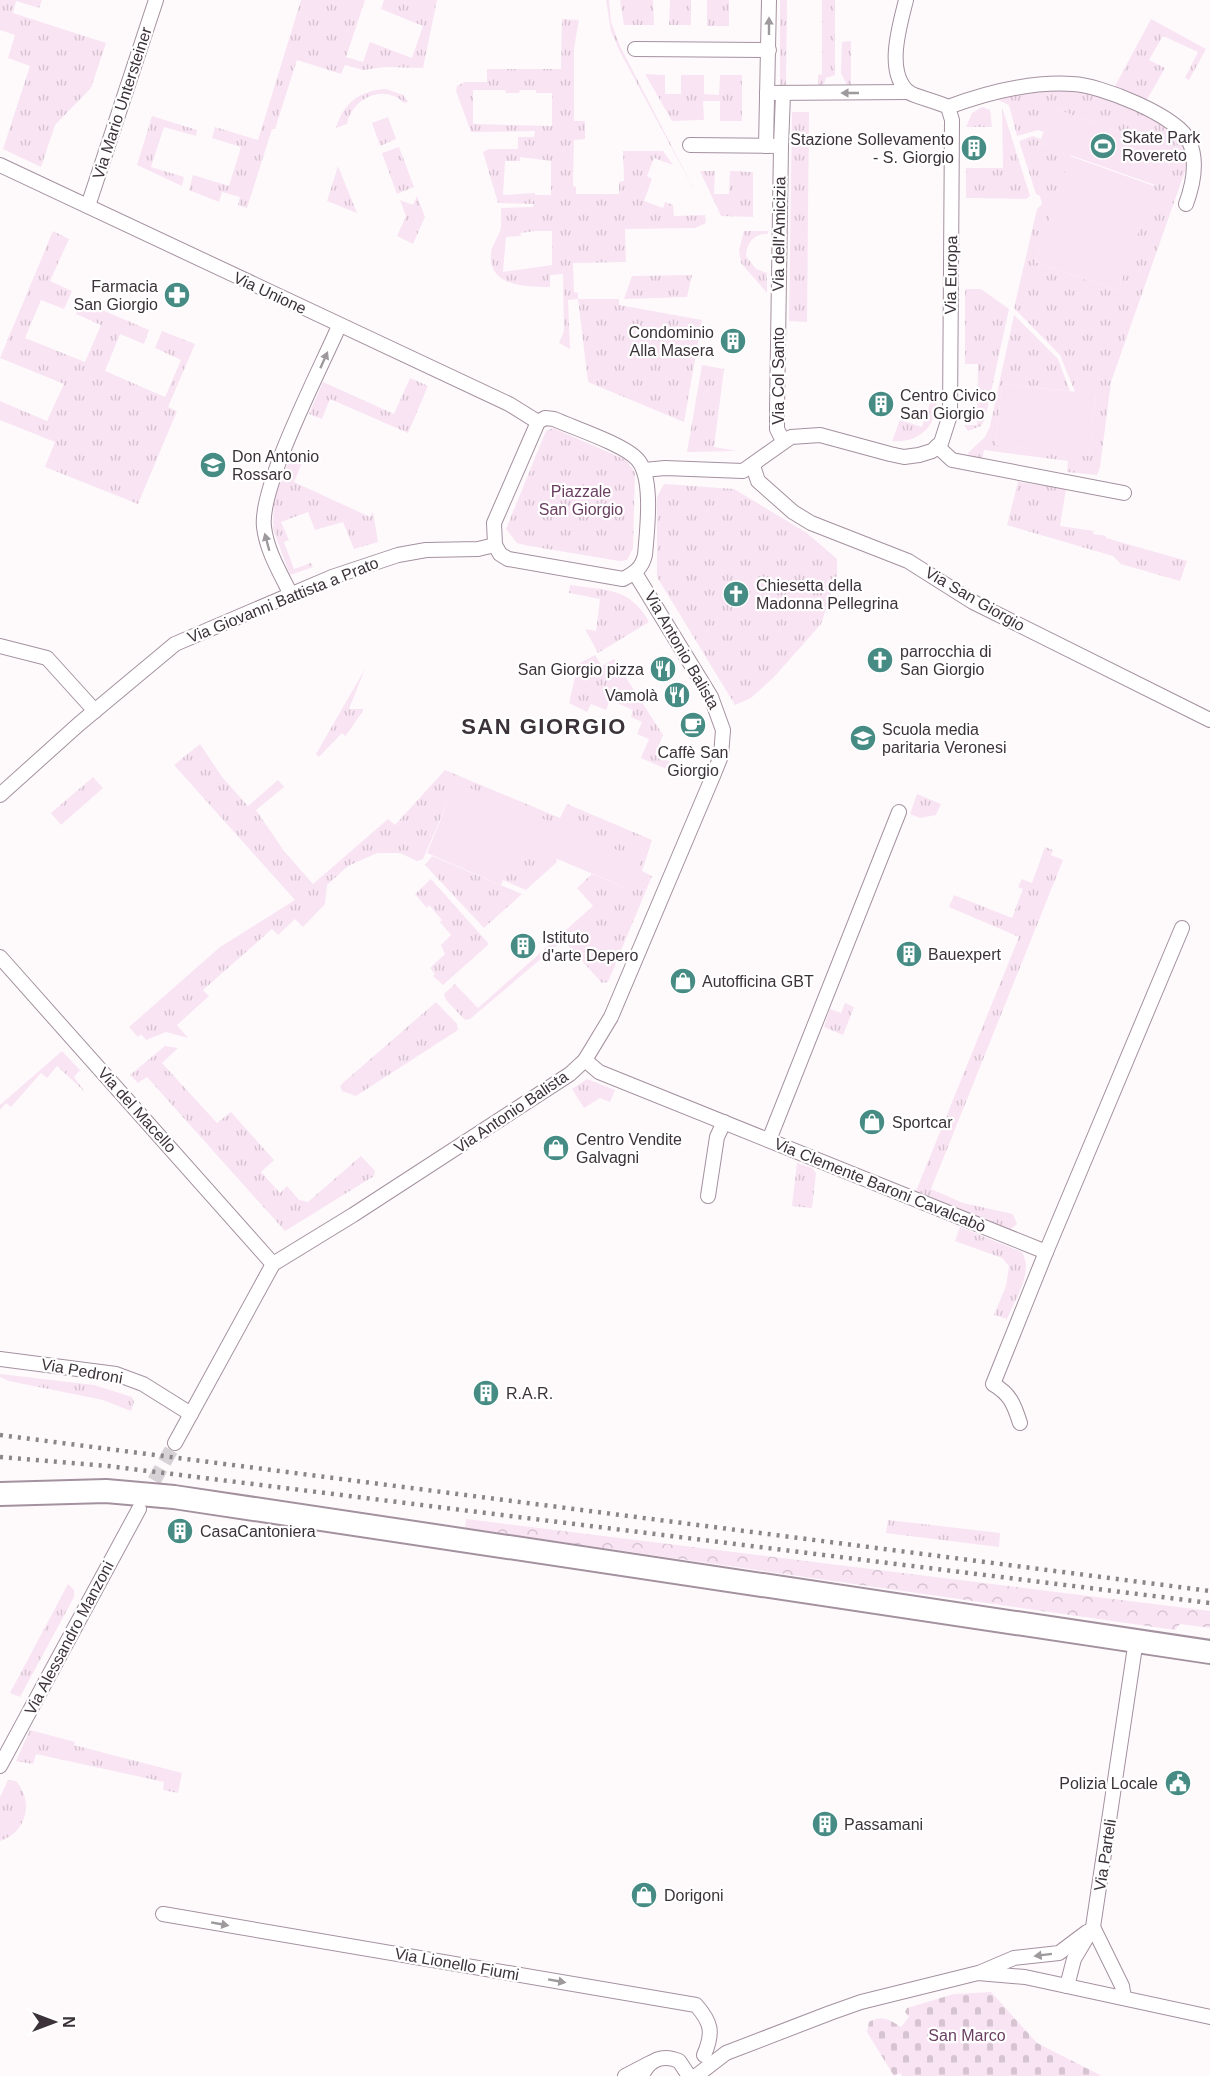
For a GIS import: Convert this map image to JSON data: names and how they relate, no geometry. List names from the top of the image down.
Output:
{
  "streets": {
    "street": [
      "Via Mario Untersteiner",
      "Via dell'Amicizia",
      "Via Europa",
      "Via Unione",
      "Via Col Santo",
      "Via San Giorgio",
      "Via Giovanni Battista a Prato",
      "Via Antonio Balista",
      "Via del Macello",
      "Via Clemente Baroni Cavalcabò",
      "Via Pedroni",
      "Via Alessandro Manzoni",
      "Via Parteli",
      "Via Lionello Fiumi"
    ]
  },
  "crossings": [
    ["Via Mario Untersteiner", "Via Unione"],
    ["Via dell'Amicizia", "Via Col Santo"],
    ["Via Unione", "Via Giovanni Battista a Prato"],
    ["Via Unione", "Via Antonio Balista"],
    ["Via Giovanni Battista a Prato", "Via Antonio Balista"],
    ["Via Antonio Balista", "Via del Macello"],
    ["Via Antonio Balista", "Via Clemente Baroni Cavalcabò"],
    ["Via Antonio Balista", "Via Pedroni"]
  ],
  "one_way": ["Via Lionello Fiumi"],
  "districts": ["SAN GIORGIO"],
  "parks": ["Piazzale San Giorgio", "San Marco"],
  "places": {
    "sports": ["Skate Park Rovereto"],
    "building": [
      "Stazione Sollevamento - S. Giorgio",
      "Condominio Alla Masera",
      "Centro Civico San Giorgio",
      "Istituto d'arte Depero",
      "Bauexpert",
      "R.A.R.",
      "CasaCantoniera",
      "Passamani"
    ],
    "pharmacy": ["Farmacia San Giorgio"],
    "school or university": ["Don Antonio Rossaro", "Scuola media paritaria Veronesi"],
    "church": ["Chiesetta della Madonna Pellegrina", "parrocchia di San Giorgio"],
    "restaurant": ["San Giorgio pizza", "Vamolà"],
    "cafe": ["Caffè San Giorgio"],
    "shop": [
      "Autofficina GBT",
      "Sportcar",
      "Centro Vendite Galvagni",
      "Dorigoni"
    ],
    "public building": ["Polizia Locale"]
  },
  "north": "right"
}
